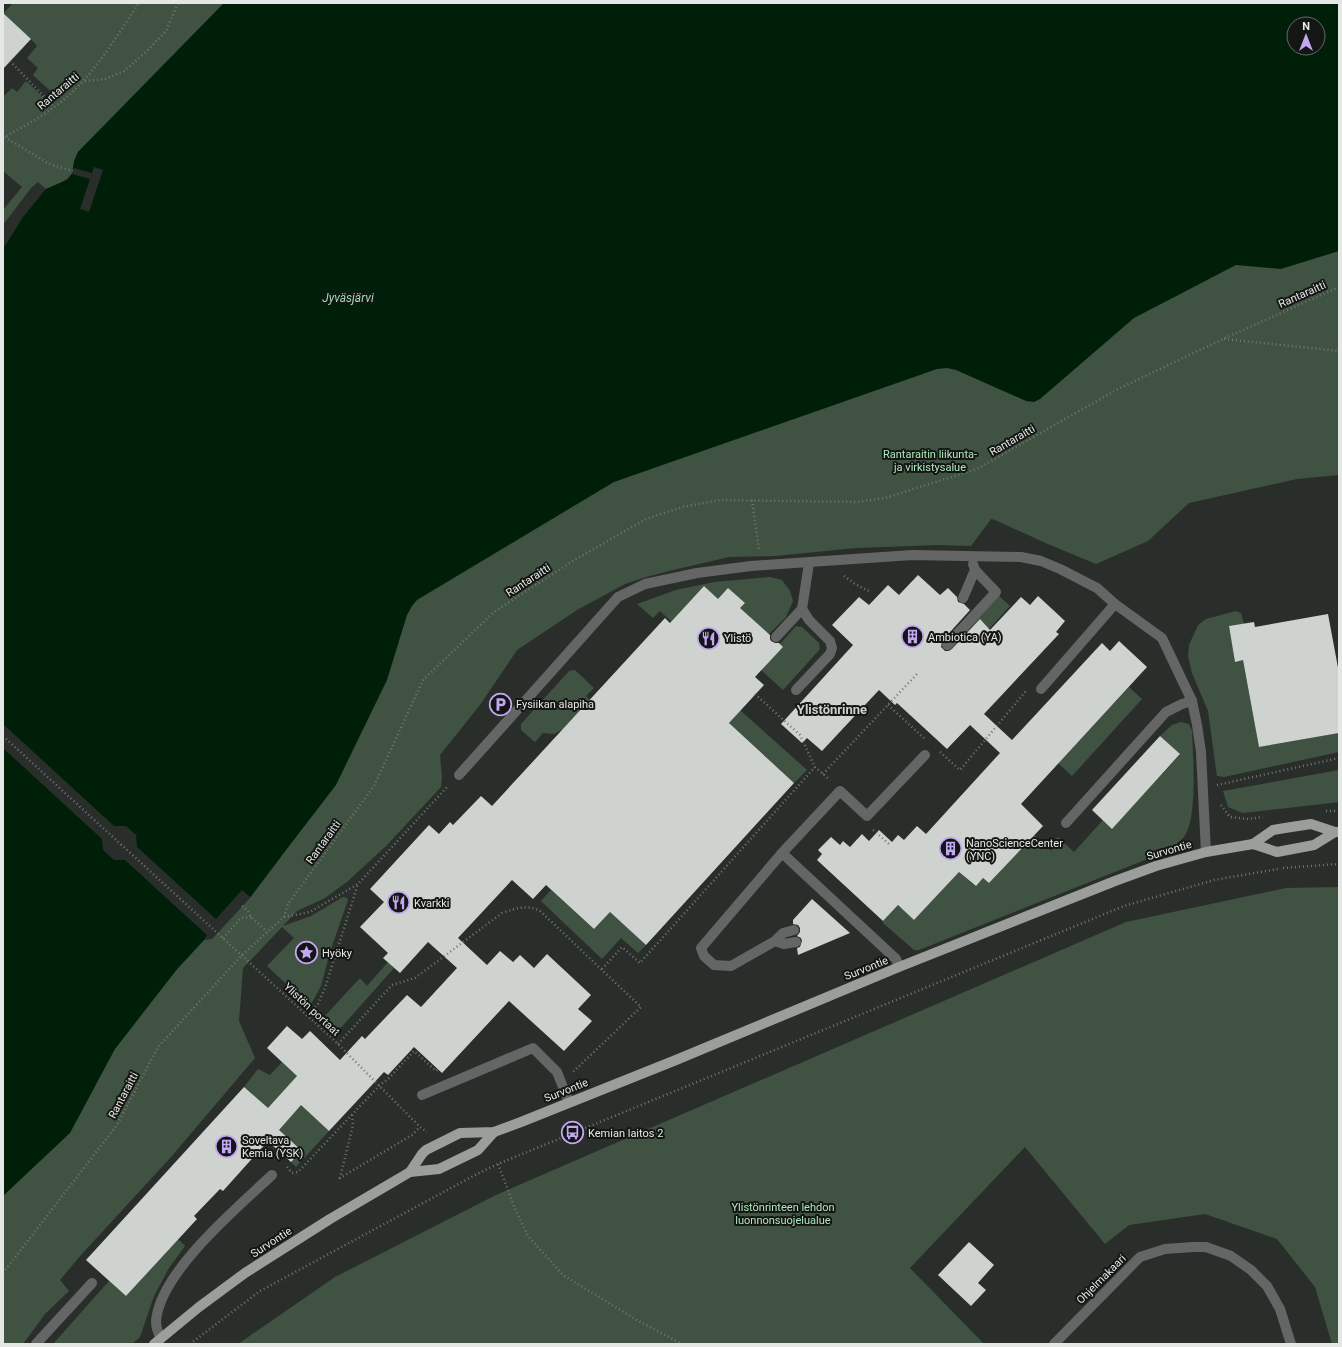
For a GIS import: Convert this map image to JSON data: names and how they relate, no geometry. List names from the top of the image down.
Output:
{
  "streets": {
    "main road": ["Survontie"],
    "street": ["Ohjelmakaari"],
    "path": ["Rantaraitti", "Ylistön portaat"]
  },
  "crossings": [
    ["Rantaraitti", "Ylistön portaat"]
  ],
  "districts": ["Ylistönrinne"],
  "water": ["Jyväsjärvi"],
  "parks": ["Rantaraitin liikunta- ja virkistysalue", "Ylistönrinteen lehdon luonnonsuojelualue"],
  "places": {
    "building": ["Ambiotica (YA)", "NanoScienceCenter (YNC)", "Soveltava Kemia (YSK)"],
    "restaurant": ["Ylistö", "Kvarkki"],
    "parking": ["Fysiikan alapiha"],
    "place": ["Hyöky"],
    "bus stop": ["Kemian laitos 2"]
  },
  "north": "top"
}
